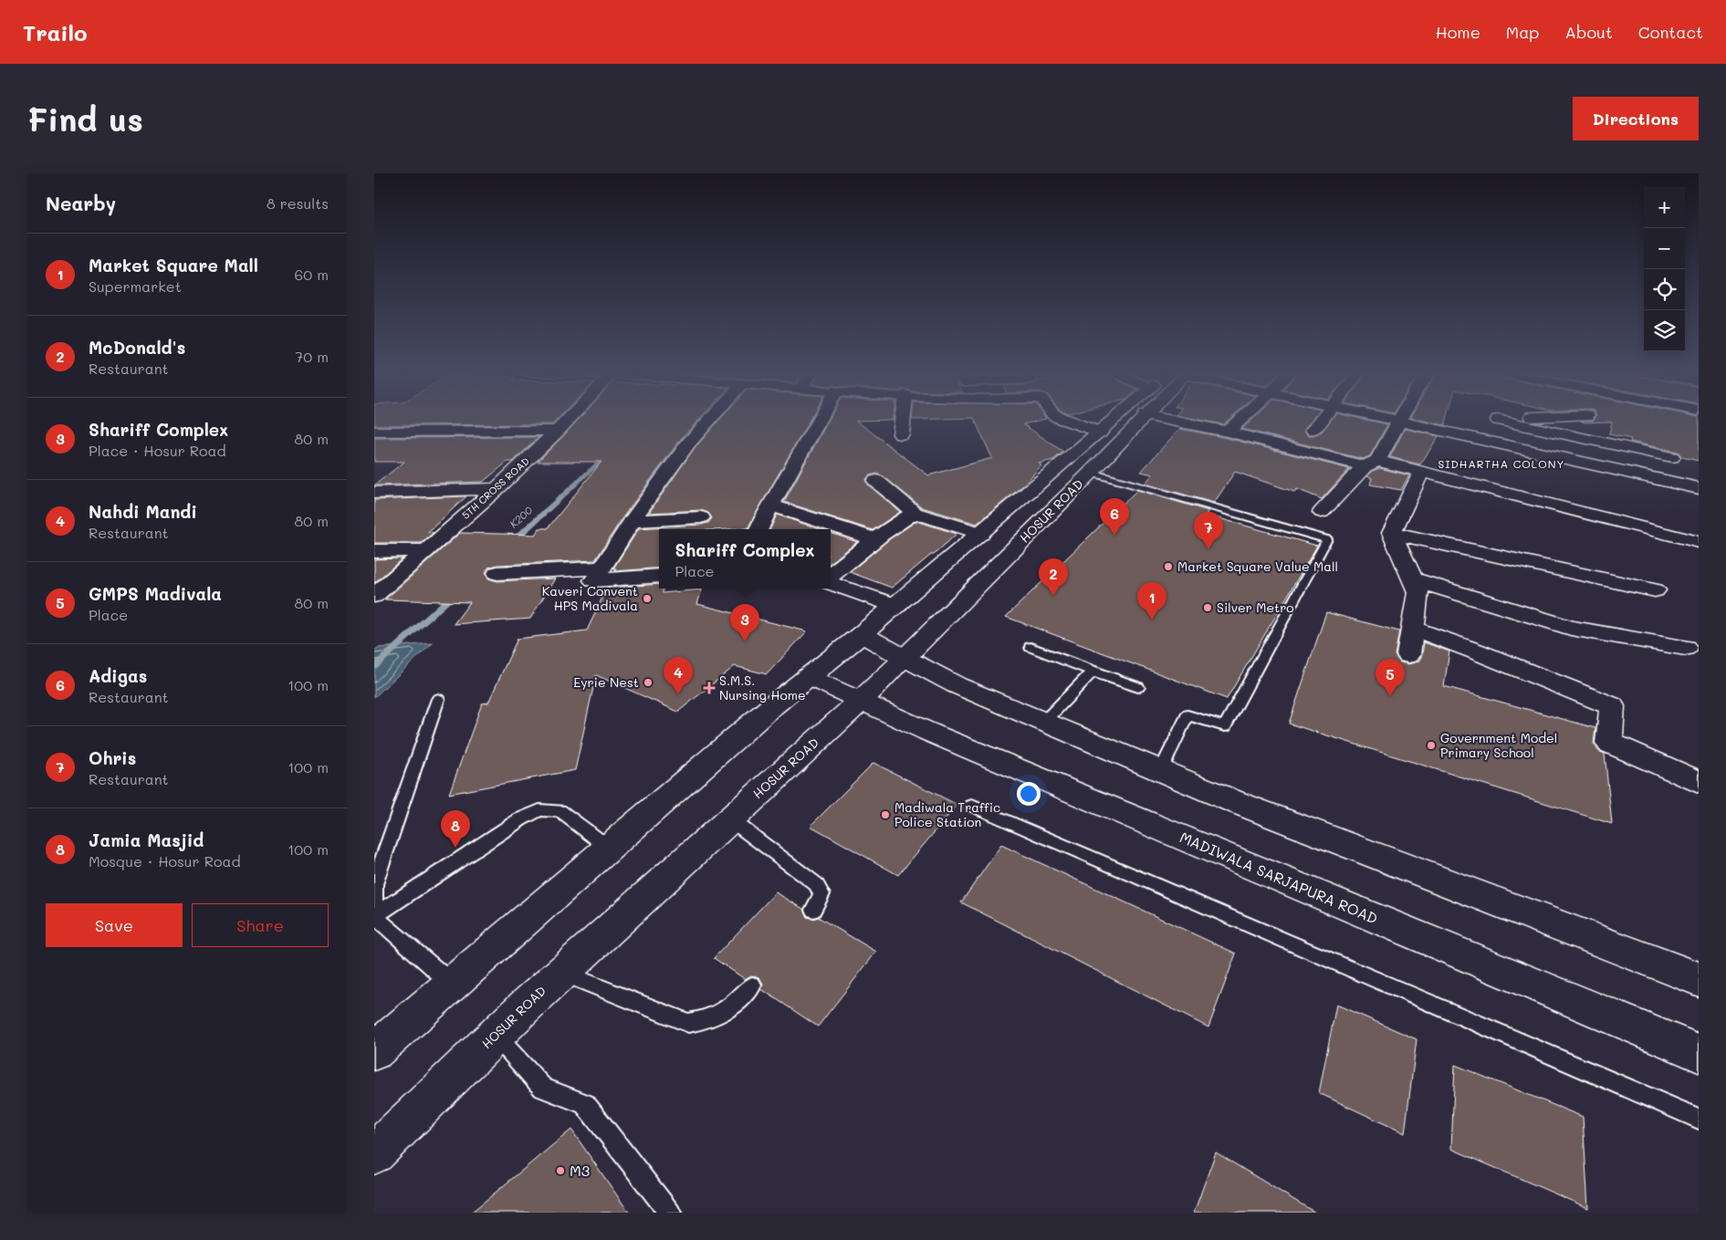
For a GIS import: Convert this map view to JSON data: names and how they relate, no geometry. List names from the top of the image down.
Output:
{
  "streets": {
    "main road": ["5TH CROSS ROAD", "HOSUR ROAD", "MADIWALA SARJAPURA ROAD"]
  },
  "crossings": [
    ["HOSUR ROAD", "MADIWALA SARJAPURA ROAD"]
  ],
  "districts": ["SIDHARTHA COLONY"],
  "water": ["K200"],
  "places": {
    "other": [
      "Market Square Value Mall",
      "Kaveri Convent HPS Madivala",
      "Silver Metro",
      "Eyrie Nest",
      "Government Model Primary School",
      "Madiwala Traffic Police Station",
      "M3"
    ],
    "health": ["S.M.S. Nursing Home"]
  },
  "page": {
    "header": "Trailo",
    "nav": [
      "Home",
      "Map",
      "About",
      "Contact"
    ],
    "buttons": [
      "Directions",
      ["Save", "Share"]
    ],
    "title": "Find us",
    "heading": ["Nearby", "8 results"],
    "map_buttons": ["+", "−"],
    "list": [
      {
        "mark": "1",
        "name": "Market Square Mall",
        "note": "Supermarket",
        "value": "60 m"
      },
      {
        "mark": "2",
        "name": "McDonald's",
        "note": "Restaurant",
        "value": "70 m"
      },
      {
        "mark": "3",
        "name": "Shariff Complex",
        "note": "Place · Hosur Road",
        "value": "80 m"
      },
      {
        "mark": "4",
        "name": "Nahdi Mandi",
        "note": "Restaurant",
        "value": "80 m"
      },
      {
        "mark": "5",
        "name": "GMPS Madivala",
        "note": "Place",
        "value": "80 m"
      },
      {
        "mark": "6",
        "name": "Adigas",
        "note": "Restaurant",
        "value": "100 m"
      },
      {
        "mark": "7",
        "name": "Ohris",
        "note": "Restaurant",
        "value": "100 m"
      },
      {
        "mark": "8",
        "name": "Jamia Masjid",
        "note": "Mosque · Hosur Road",
        "value": "100 m"
      }
    ],
    "pins": [
      "6",
      "7",
      "2",
      "1",
      "3",
      "4",
      "5",
      "8"
    ],
    "popup": ["Shariff Complex", "Place"]
  }
}
